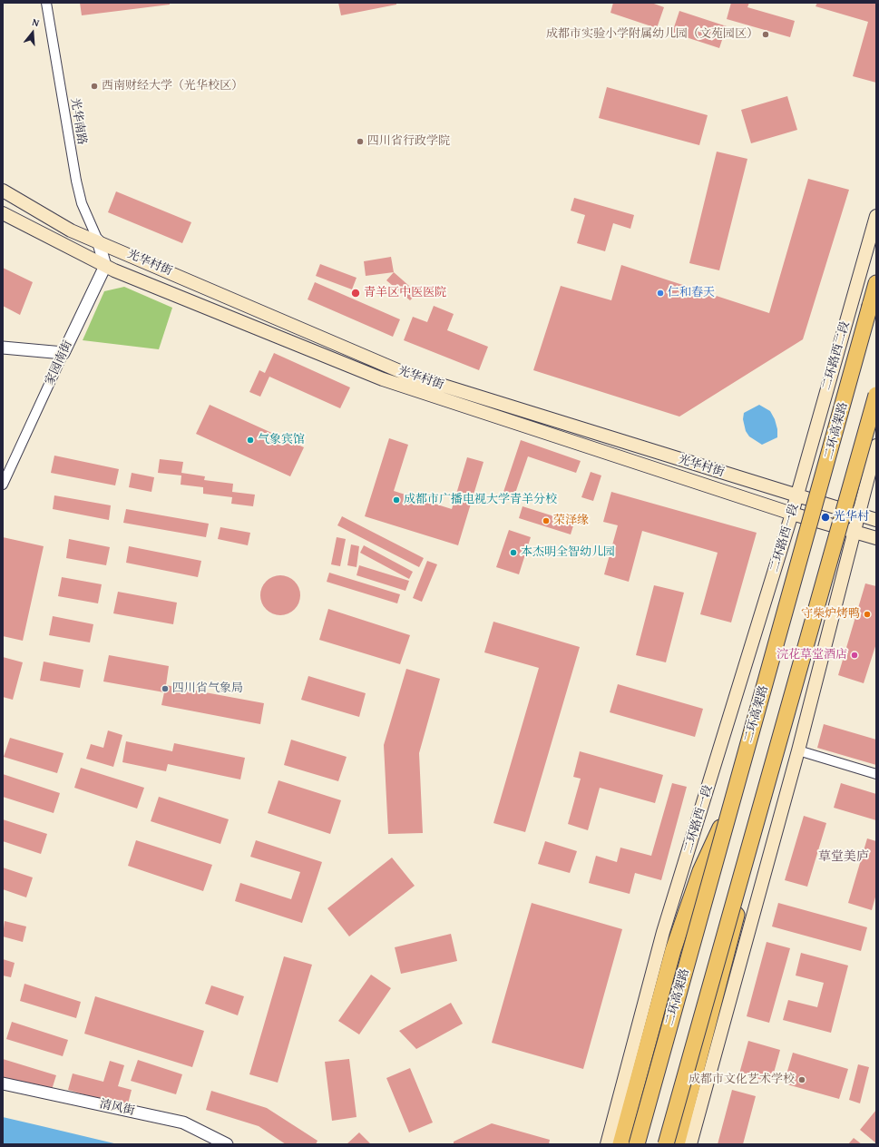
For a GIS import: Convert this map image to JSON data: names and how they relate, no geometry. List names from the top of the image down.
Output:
{
  "streets": {
    "highway": ["二环高架路"],
    "main road": ["光华村街", "二环路西二段", "二环路西一段"],
    "street": ["光华南路", "家园南街", "清风街"]
  },
  "crossings": [
    ["光华南路", "光华村街"],
    ["光华村街", "二环路西二段"],
    ["光华村街", "家园南街"],
    ["光华村街", "二环路西一段"],
    ["二环路西二段", "二环路西一段"]
  ],
  "districts": ["草堂美庐"],
  "places": [
    "成都市实验小学附属幼儿园（文苑园区）",
    "西南财经大学（光华校区）",
    "四川省行政学院",
    "青羊区中医医院",
    "仁和春天",
    "气象宾馆",
    "成都市广播电视大学青羊分校",
    "光华村",
    "荣泽缘",
    "本杰明全智幼儿园",
    "守柴炉烤鸭",
    "浣花草堂酒店",
    "四川省气象局",
    "成都市文化艺术学校"
  ],
  "north": "top"
}
